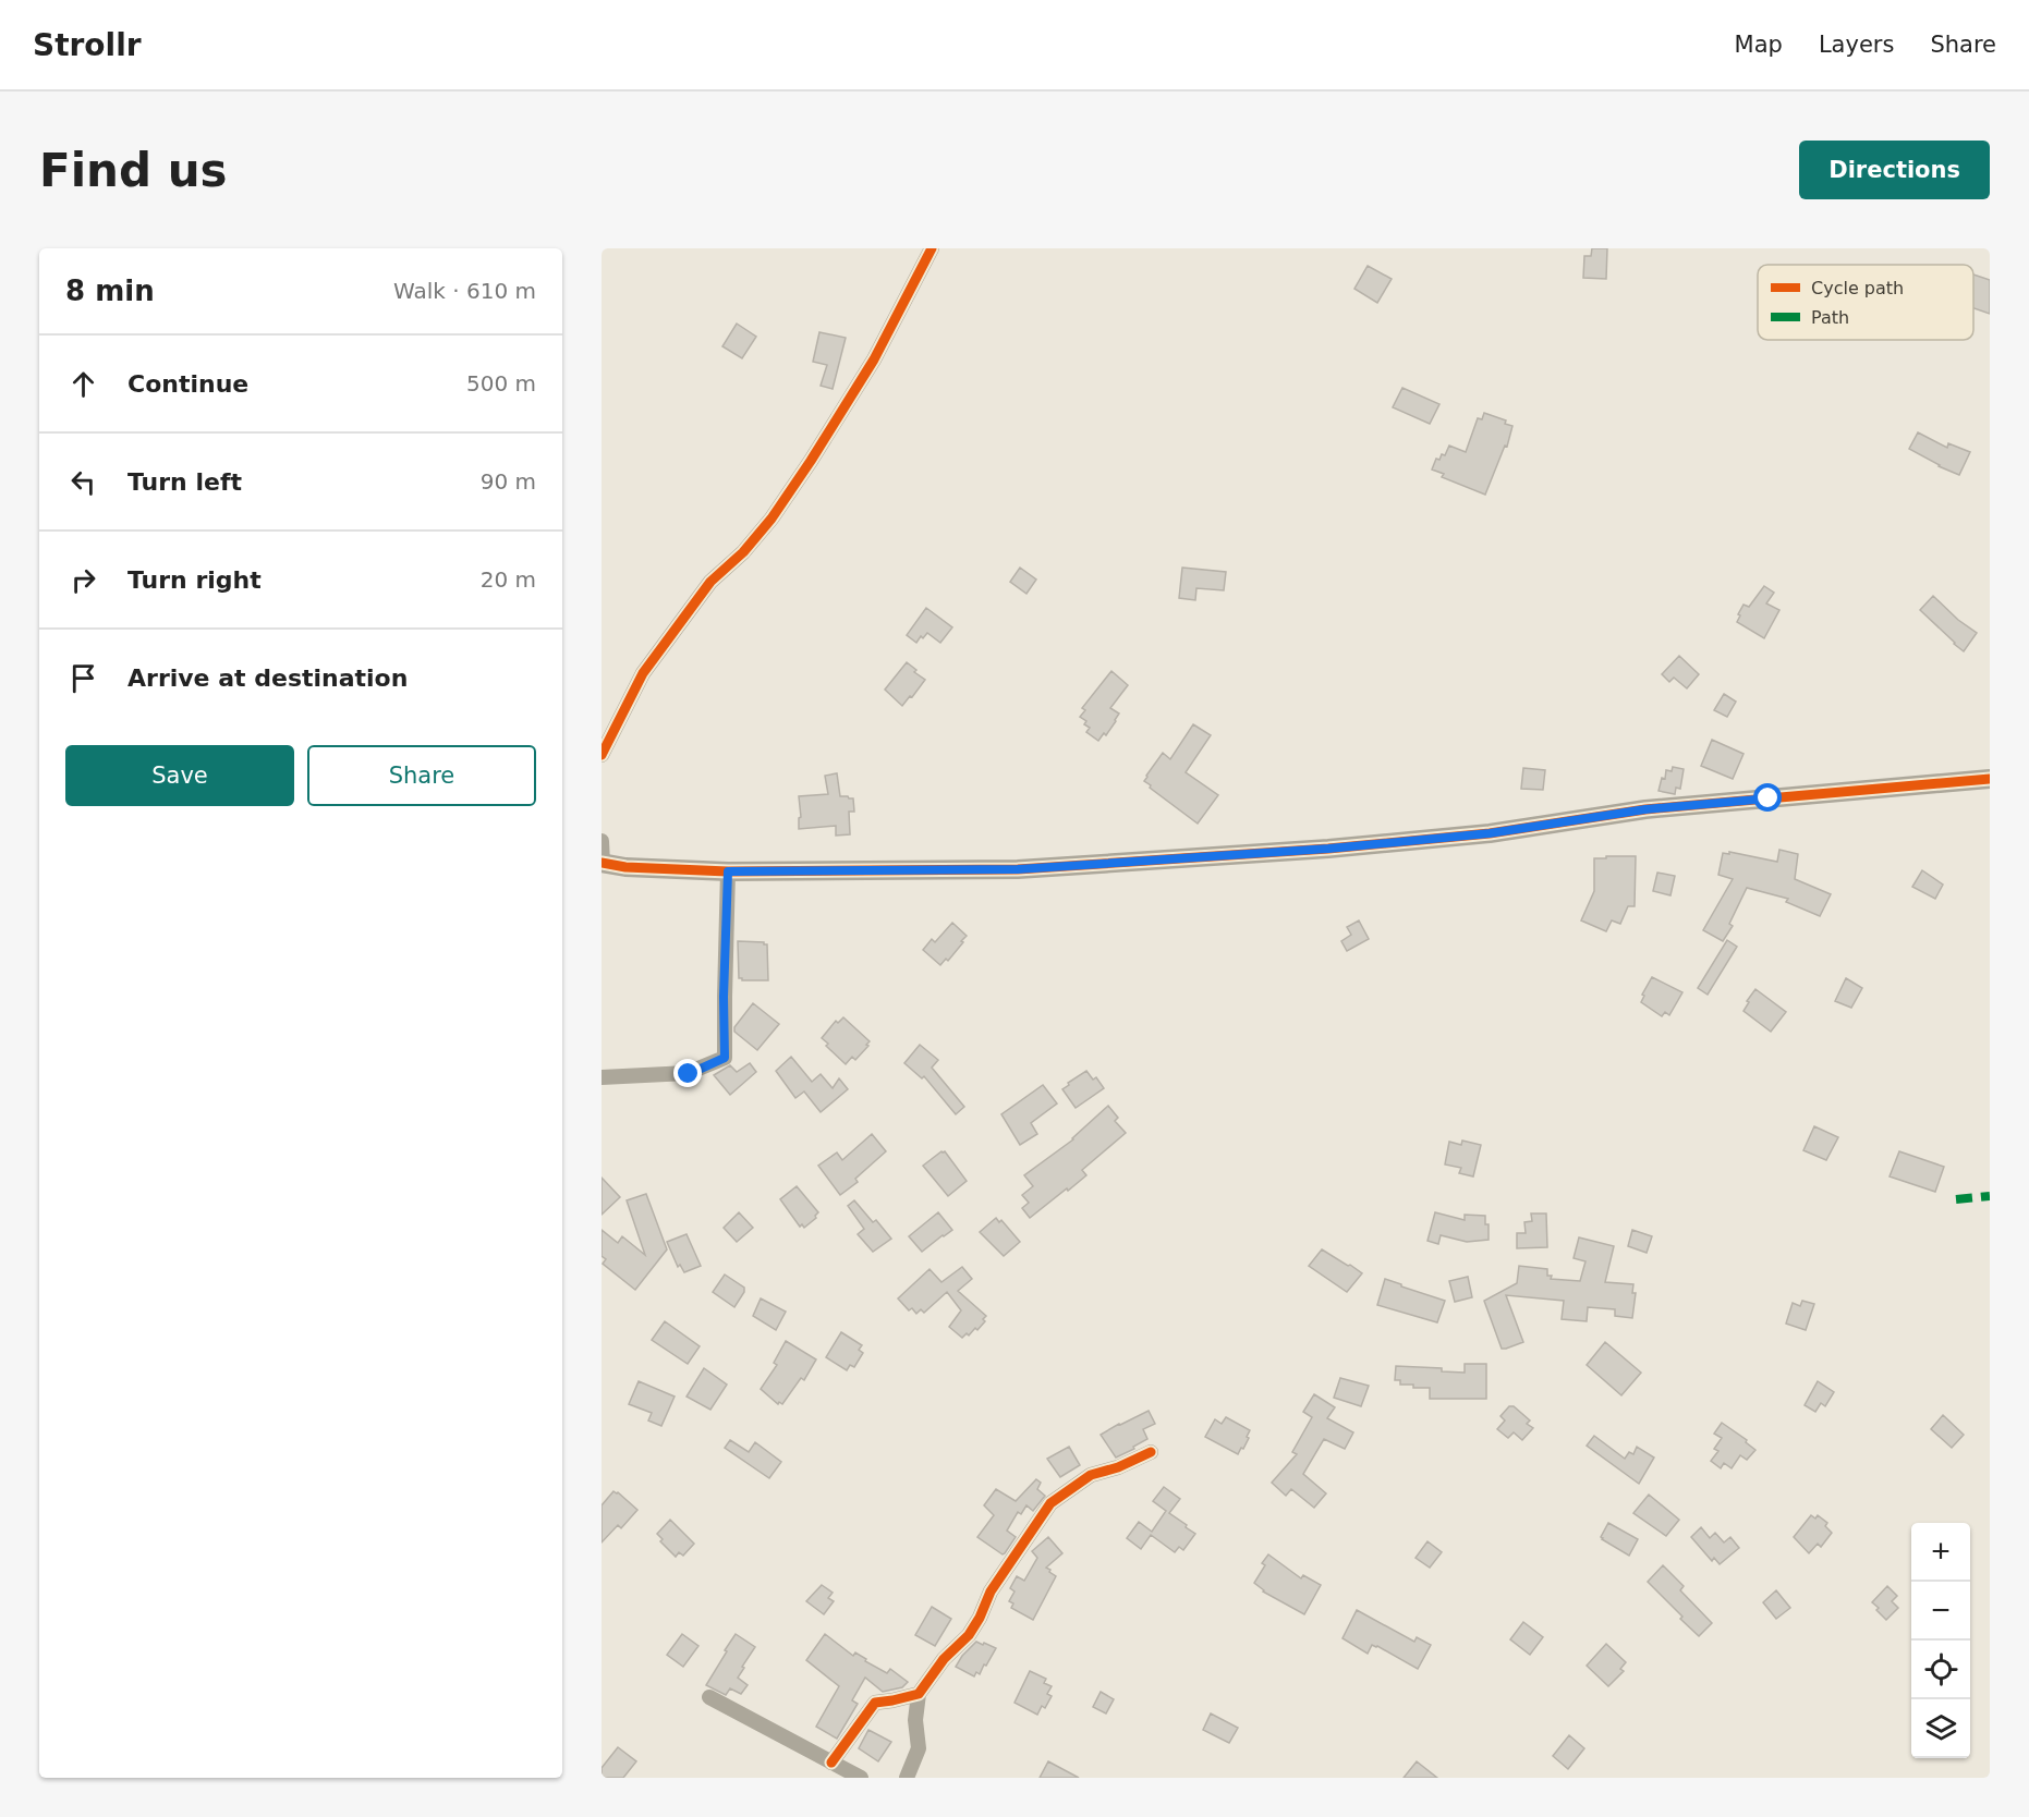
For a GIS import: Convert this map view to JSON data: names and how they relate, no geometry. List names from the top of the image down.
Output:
{
  "legend": ["Cycle path", "Path"],
  "page": {
    "header": "Strollr",
    "nav": ["Map", "Layers", "Share"],
    "buttons": [
      "Directions",
      ["Save", "Share"]
    ],
    "title": "Find us",
    "heading": ["8 min", "Walk · 610 m"],
    "list": [
      ["Continue", "500 m"],
      ["Turn left", "90 m"],
      ["Turn right", "20 m"],
      "Arrive at destination"
    ],
    "map_buttons": ["+", "−"]
  }
}
